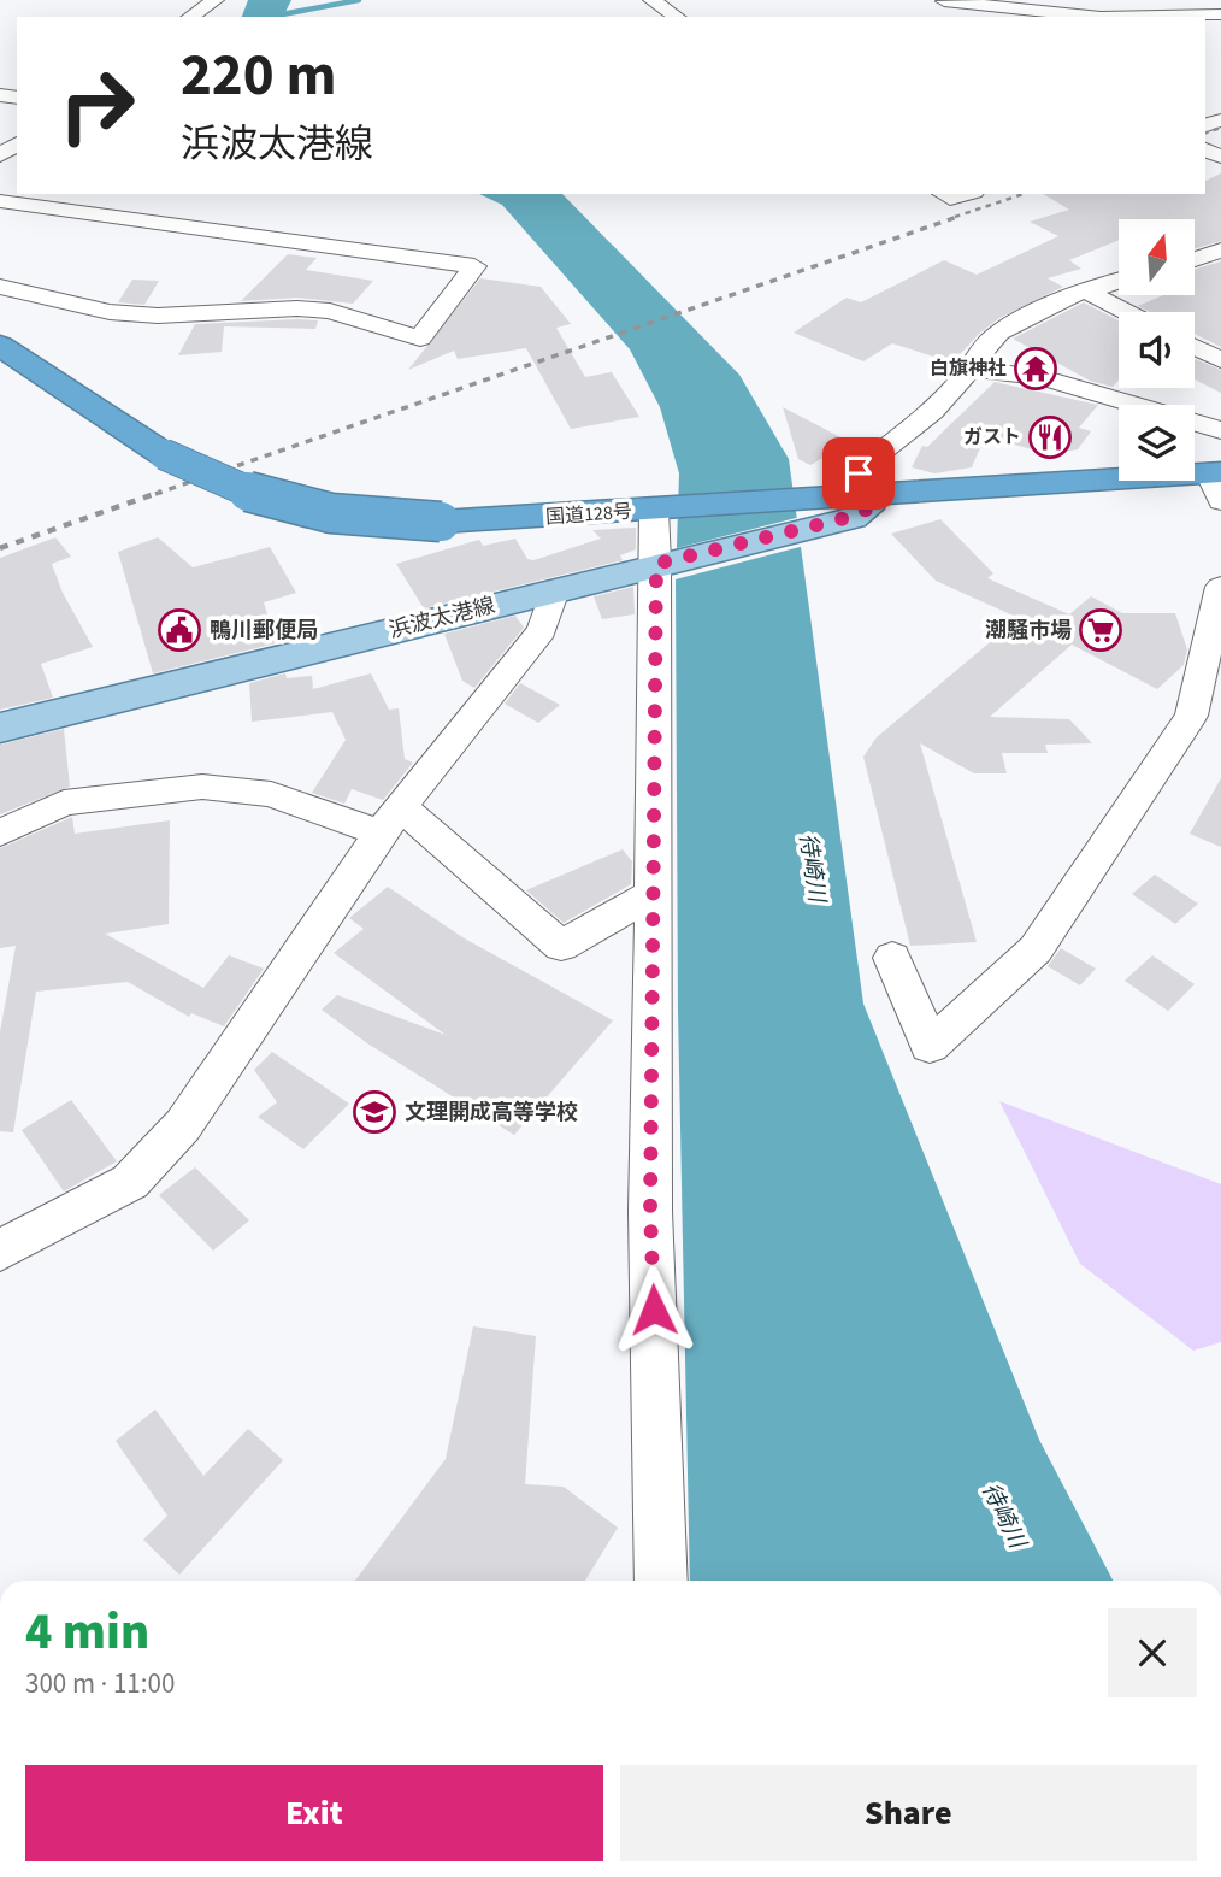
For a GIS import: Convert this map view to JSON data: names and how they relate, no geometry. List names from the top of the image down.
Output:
{
  "streets": {
    "highway": ["国道128号"],
    "main road": ["浜波太港線"]
  },
  "crossings": [
    ["国道128号", "浜波太港線"]
  ],
  "water": ["待崎川"],
  "places": {
    "temple": ["白旗神社"],
    "restaurant": ["ガスト"],
    "public building": ["鴨川郵便局"],
    "supermarket": ["潮騒市場"],
    "school or university": ["文理開成高等学校"]
  },
  "north": "top",
  "page": {
    "turn": ["220 m", "浜波太港線"],
    "heading": ["4 min", "300 m · 11:00"],
    "buttons": ["Exit", "Share"]
  }
}
